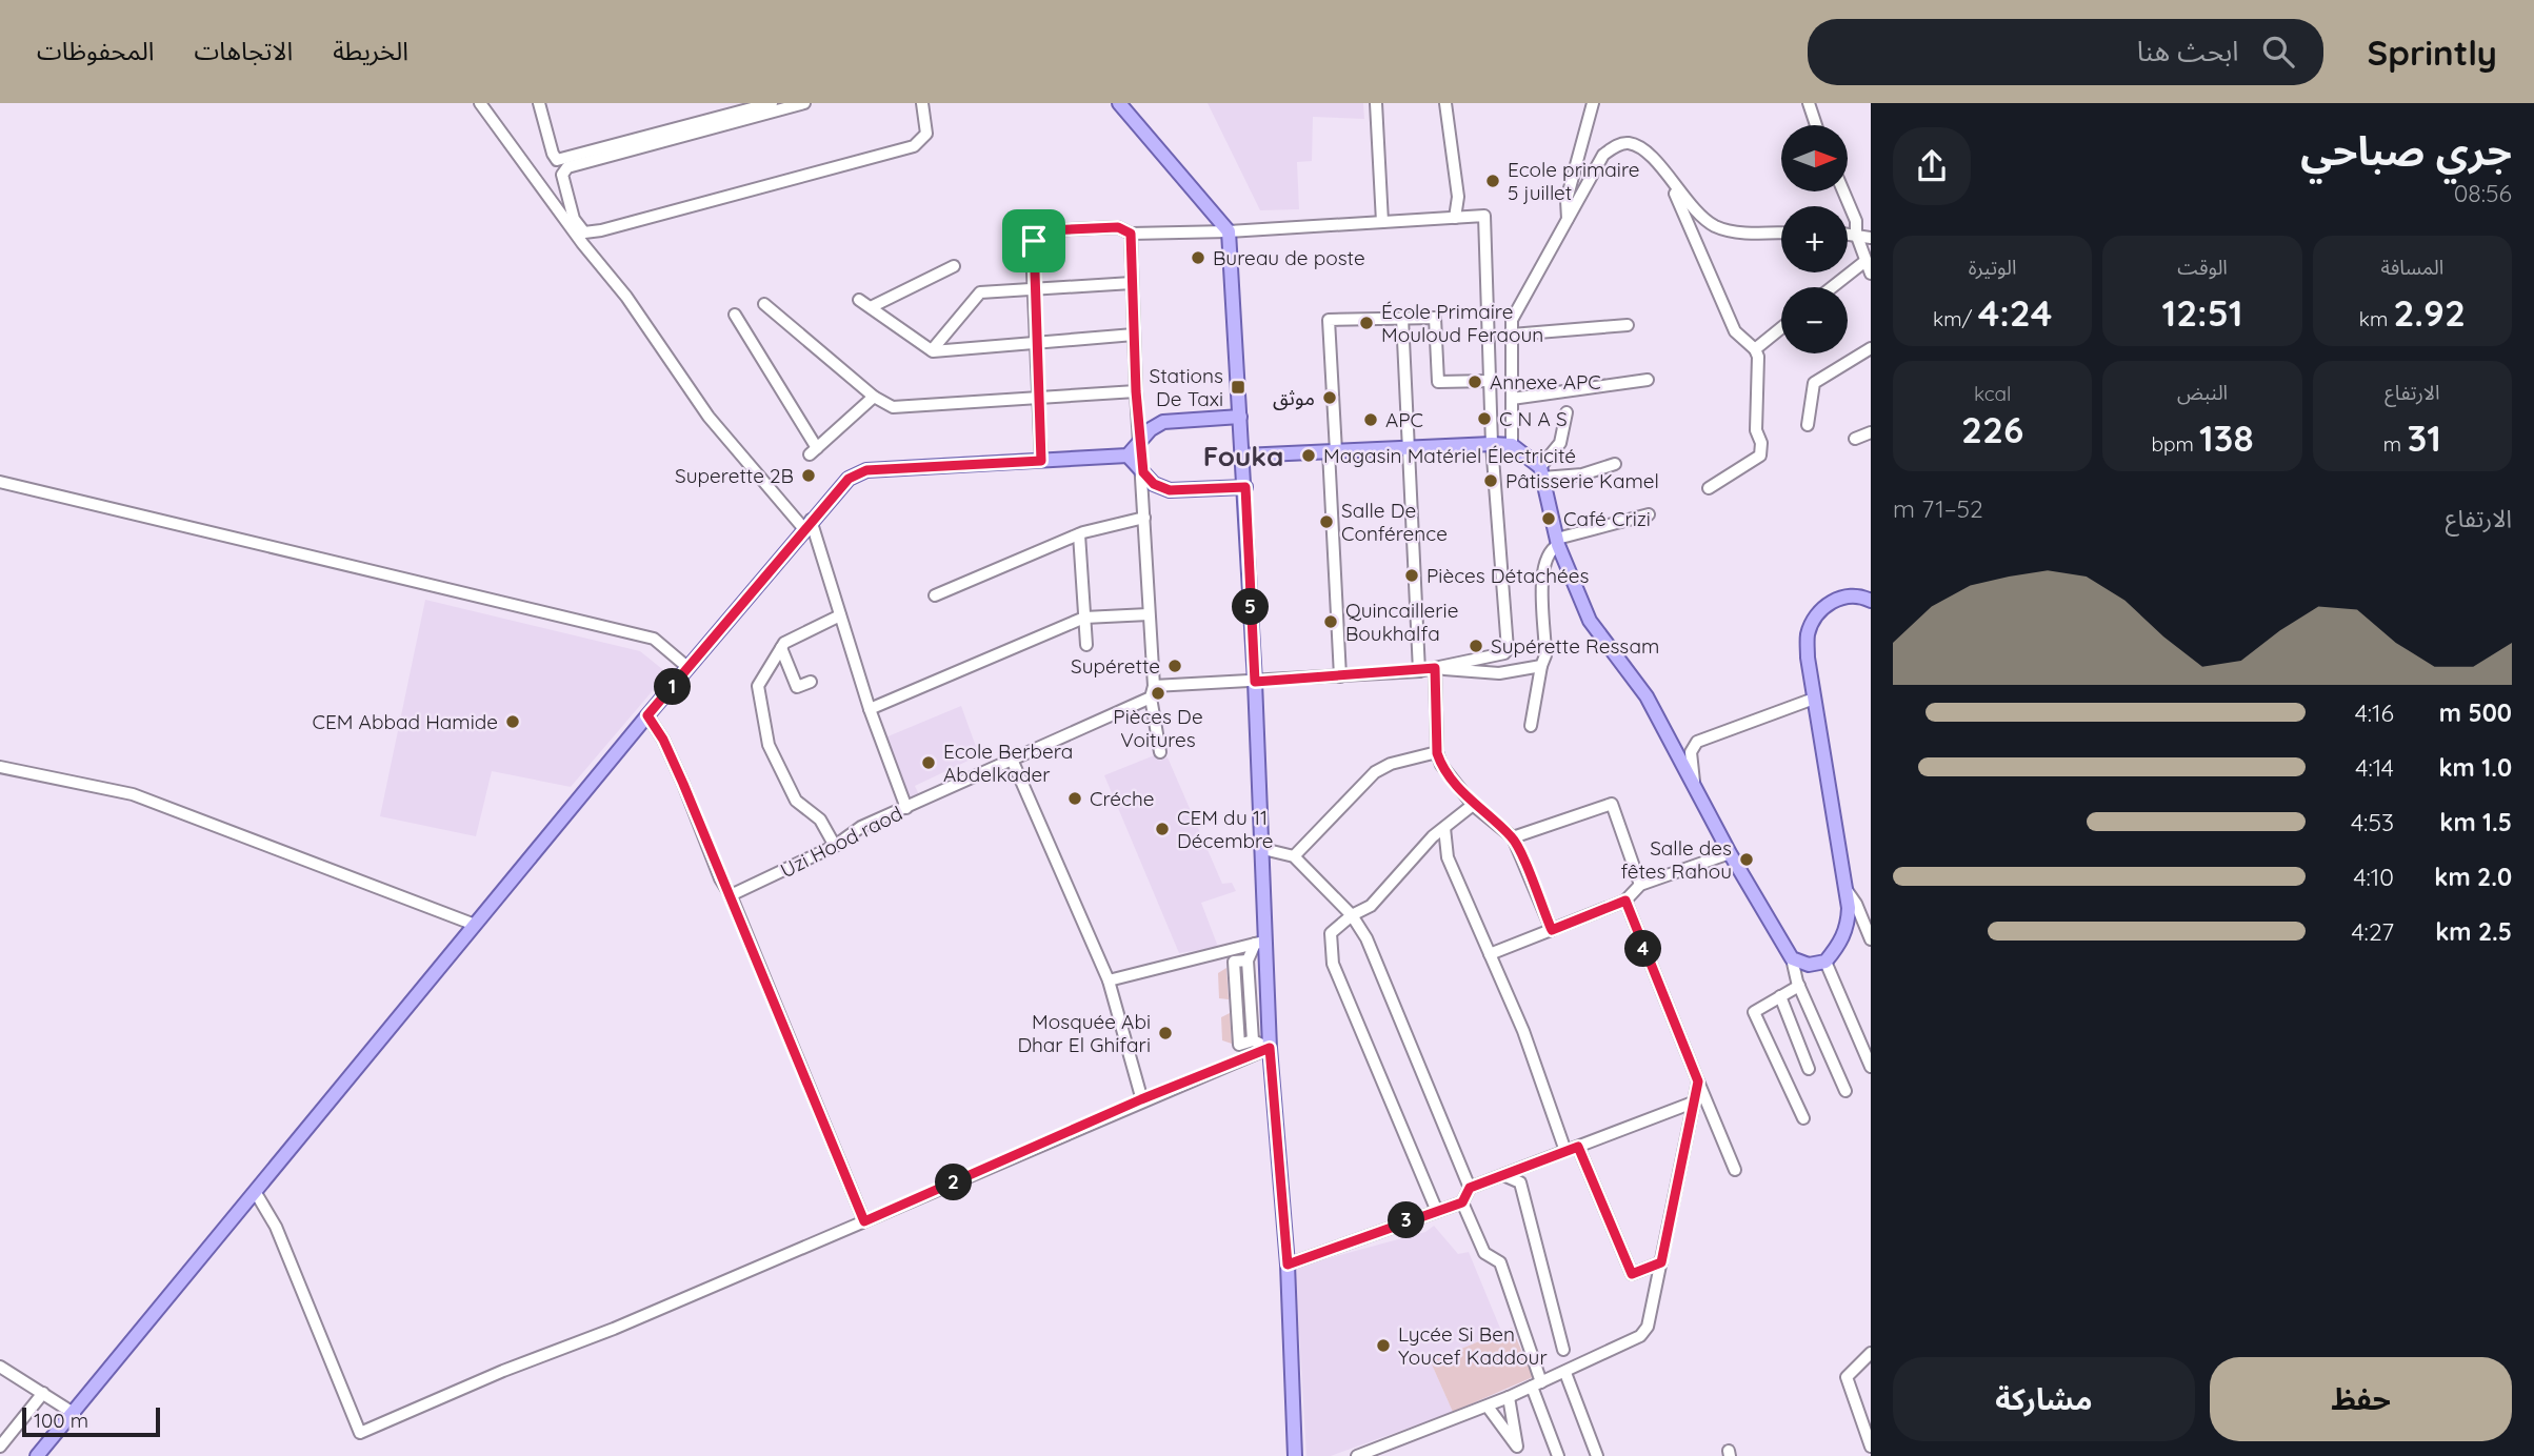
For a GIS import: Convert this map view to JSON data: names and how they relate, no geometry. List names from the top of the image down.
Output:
{
  "streets": {
    "street": ["Uzi Hood raod"]
  },
  "districts": ["Fouka"],
  "places": {
    "other": [
      "Ecole primaire 5 juillet",
      "Bureau de poste",
      "École Primaire Mouloud Feraoun",
      "Annexe APC",
      "موثق",
      "C N A S",
      "APC",
      "Magasin Matériel Électricité",
      "Superette 2B",
      "Pâtisserie Kamel",
      "Café Crizi",
      "Salle De Conférence",
      "Pièces Détachées",
      "Quincaillerie Boukhalfa",
      "Supérette Ressam",
      "Supérette",
      "Pièces De Voitures",
      "CEM Abbad Hamide",
      "Ecole Berbera Abdelkader",
      "Créche",
      "CEM du 11 Décembre",
      "Salle des fêtes Rahou",
      "Mosquée Abi Dhar El Ghifari",
      "Lycée Si Ben Youcef Kaddour"
    ],
    "transit": ["Stations De Taxi"]
  },
  "scale_bar": "100 m",
  "north": "right",
  "page": {
    "header": "Sprintly",
    "search": "ابحث هنا",
    "nav": ["الخريطة", "الاتجاهات", "المحفوظات"],
    "heading": ["جري صباحي", "08:56"],
    "map_buttons": ["+", "−"],
    "stats": [
      ["المسافة", "2.92 km"],
      ["الوقت", "12:51"],
      ["الوتيرة", "4:24 /km"],
      ["الارتفاع", "31 m"],
      ["النبض", "138 bpm"],
      ["kcal", "226"]
    ],
    "chart": ["الارتفاع", "52–71 m"],
    "pins": [
      "5",
      "1",
      "4",
      "2",
      "3"
    ],
    "list": [
      {
        "name": "500 m",
        "note": "4:16"
      },
      {
        "name": "1.0 km",
        "note": "4:14"
      },
      {
        "name": "1.5 km",
        "note": "4:53"
      },
      {
        "name": "2.0 km",
        "note": "4:10"
      },
      {
        "name": "2.5 km",
        "note": "4:27"
      }
    ],
    "buttons": ["حفظ", "مشاركة"],
    "scale": "100 m"
  }
}
